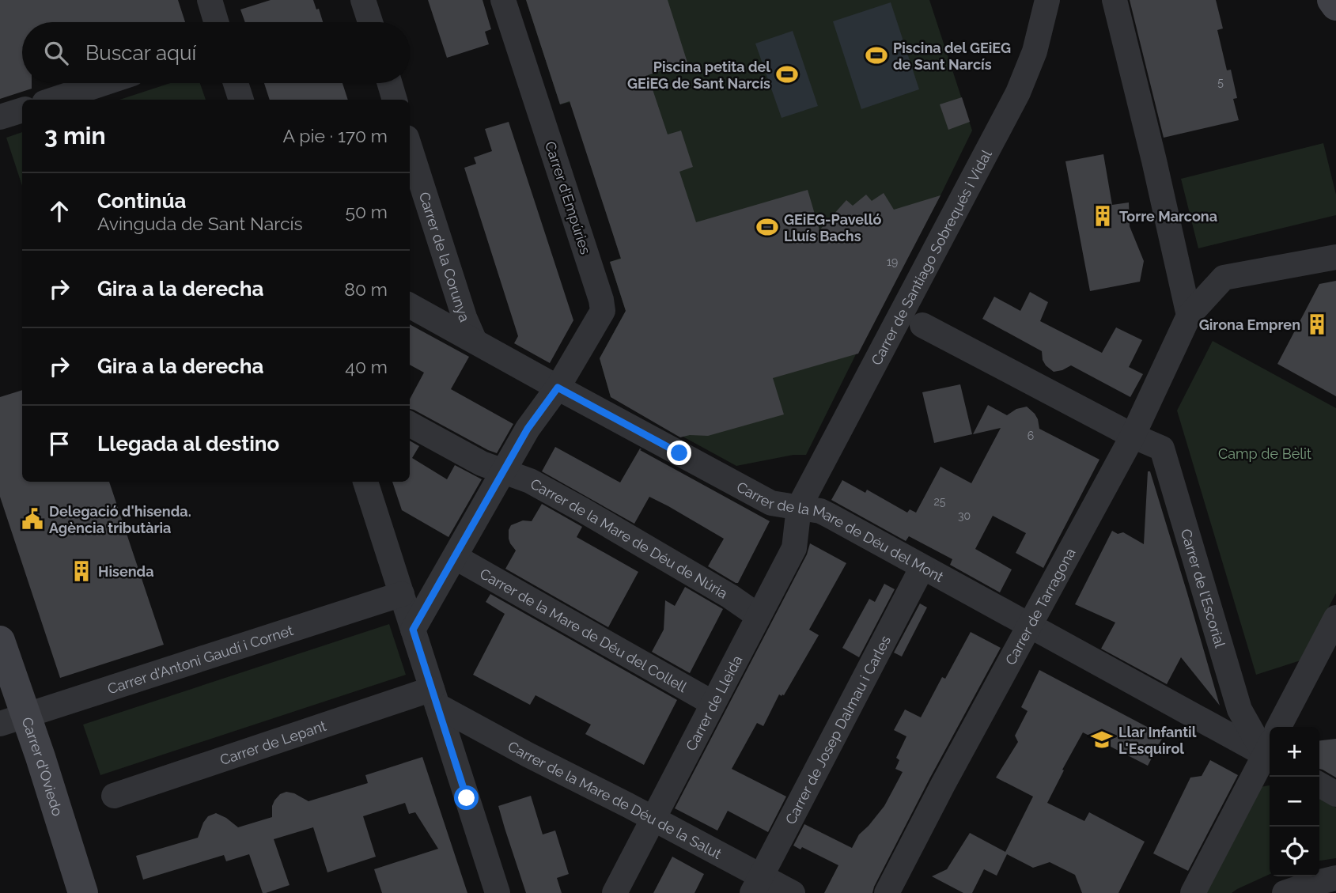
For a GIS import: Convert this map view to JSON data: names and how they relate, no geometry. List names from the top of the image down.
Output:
{
  "streets": {
    "street": [
      "Carrer d'Empúries",
      "Carrer de la Corunya",
      "Carrer de Santiago Sobrequés i Vidal",
      "Carrer de la Mare de Déu del Mont",
      "Carrer de la Mare de Déu de Núria",
      "Carrer de l'Escorial",
      "Carrer de Tarragona",
      "Carrer de la Mare de Déu del Collell",
      "Carrer d'Antoni Gaudí i Cornet",
      "Carrer de Lleida",
      "Carrer de Josep Dalmau i Carles",
      "Carrer de Lepant",
      "Carrer d'Oviedo",
      "Carrer de la Mare de Déu de la Salut"
    ]
  },
  "crossings": [
    ["Carrer d'Empúries", "Carrer de la Mare de Déu del Mont"],
    ["Carrer d'Empúries", "Carrer de la Mare de Déu de Núria"],
    ["Carrer d'Empúries", "Carrer de la Mare de Déu del Collell"],
    ["Carrer de la Corunya", "Carrer de la Mare de Déu del Mont"],
    ["Carrer de Santiago Sobrequés i Vidal", "Carrer de la Mare de Déu del Mont"],
    ["Carrer de Santiago Sobrequés i Vidal", "Carrer de Lleida"],
    ["Carrer de la Mare de Déu del Mont", "Carrer de Tarragona"],
    ["Carrer de la Mare de Déu del Mont", "Carrer de Lleida"],
    ["Carrer de la Mare de Déu del Mont", "Carrer de Josep Dalmau i Carles"],
    ["Carrer de la Mare de Déu de Núria", "Carrer de Lleida"],
    ["Carrer de l'Escorial", "Carrer de Tarragona"],
    ["Carrer de la Mare de Déu del Collell", "Carrer de Lleida"],
    ["Carrer d'Antoni Gaudí i Cornet", "Carrer d'Oviedo"],
    ["Carrer de Lleida", "Carrer de la Mare de Déu de la Salut"],
    ["Carrer de Josep Dalmau i Carles", "Carrer de la Mare de Déu de la Salut"],
    ["Carrer de Lepant", "Carrer de la Mare de Déu de la Salut"]
  ],
  "parks": ["Camp de Bèlit"],
  "places": {
    "sports": ["Piscina del GEiEG de Sant Narcís", "Piscina petita del GEiEG de Sant Narcís", "GEiEG-Pavelló Lluís Bachs"],
    "building": ["Torre Marcona", "Girona Empren", "Hisenda"],
    "public building": ["Delegació d'hisenda. Agència tributària"],
    "school or university": ["Llar Infantil L'Esquirol"]
  },
  "house_numbers": [
    "5",
    "19",
    "6",
    "25",
    "30"
  ],
  "page": {
    "search": "Buscar aquí",
    "heading": ["3 min", "A pie · 170 m"],
    "list": [
      ["Continúa", "Avinguda de Sant Narcís", "50 m"],
      ["Gira a la derecha", "80 m"],
      ["Gira a la derecha", "40 m"],
      "Llegada al destino"
    ],
    "map_buttons": ["+", "−"]
  }
}
